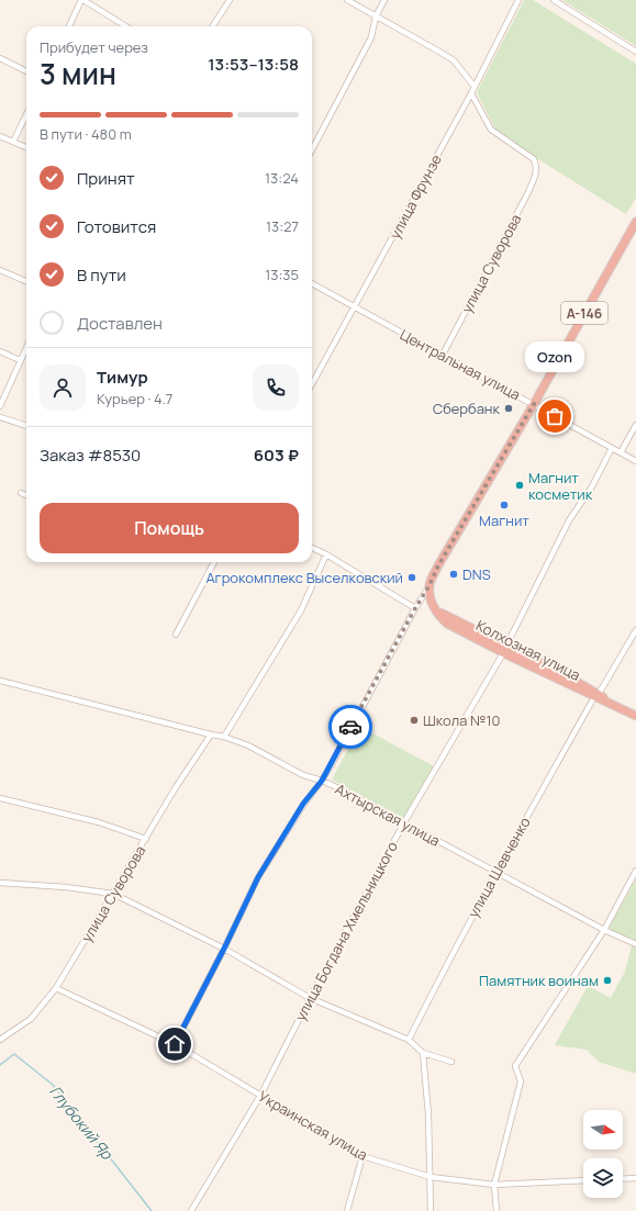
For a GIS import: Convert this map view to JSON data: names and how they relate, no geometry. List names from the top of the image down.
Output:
{
  "streets": {
    "highway": ["А-146", "Колхозная улица"],
    "street": [
      "улица Фрунзе",
      "улица Суворова",
      "Центральная улица",
      "Ахтырская улица",
      "улица Шевченко",
      "улица Богдана Хмельницкого",
      "Украинская улица"
    ]
  },
  "crossings": [
    ["улица Фрунзе", "улица Суворова"],
    ["улица Фрунзе", "Центральная улица"],
    ["улица Суворова", "Центральная улица"],
    ["улица Суворова", "Ахтырская улица"],
    ["улица Суворова", "Украинская улица"],
    ["А-146", "Центральная улица"],
    ["А-146", "Колхозная улица"],
    ["Центральная улица", "улица Богдана Хмельницкого"],
    ["Колхозная улица", "улица Шевченко"],
    ["Колхозная улица", "улица Богдана Хмельницкого"],
    ["Ахтырская улица", "улица Шевченко"],
    ["Ахтырская улица", "улица Богдана Хмельницкого"],
    ["улица Богдана Хмельницкого", "Украинская улица"]
  ],
  "water": ["Глубокий Яр"],
  "places": [
    "Сбербанк",
    "Ozon",
    "Магнит косметик",
    "Магнит",
    "DNS",
    "Агрокомплекс Выселковский",
    "Школа №10",
    "Памятник воинам"
  ],
  "north": "right",
  "page": {
    "heading": ["3 мин", "Прибудет через", "13:53–13:58"],
    "panel": [
      "Тимур",
      "Курьер · 4.7",
      "Заказ #8530",
      "603 ₽"
    ],
    "bar": "В пути · 480 m",
    "list": [
      ["Принят", "13:24"],
      ["Готовится", "13:27"],
      ["В пути", "13:35"],
      "Доставлен"
    ],
    "bubble": "Ozon",
    "buttons": "Помощь"
  }
}
